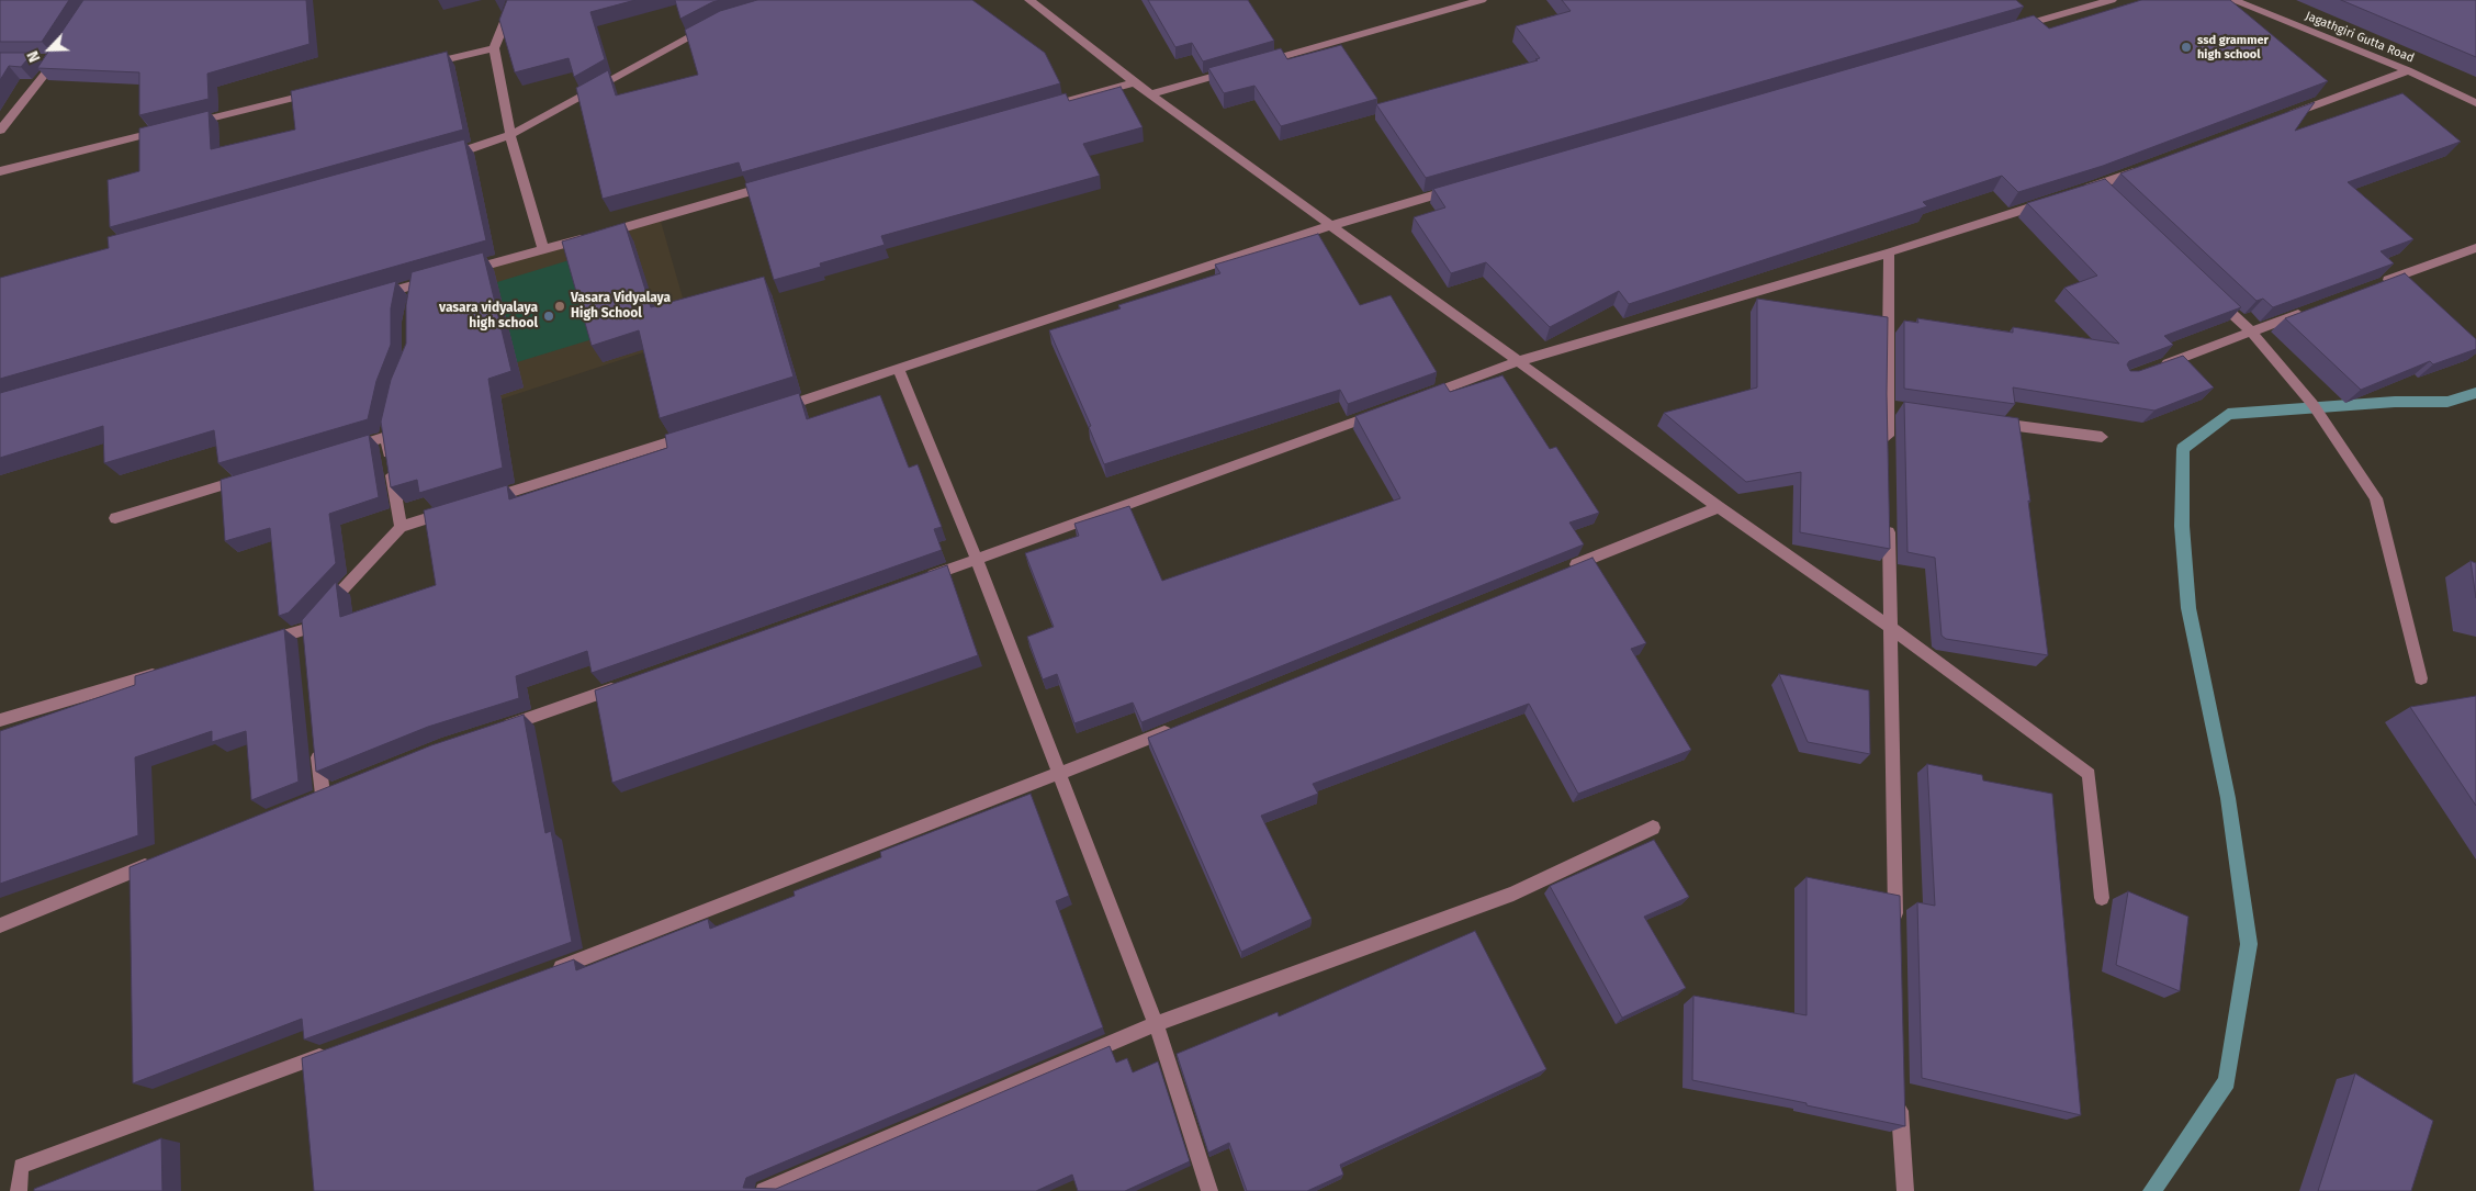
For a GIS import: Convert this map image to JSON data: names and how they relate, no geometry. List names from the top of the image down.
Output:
{
  "streets": {
    "street": ["Jagathgiri Gutta Road"]
  },
  "places": ["ssd grammer high school", "Vasara Vidyalaya High School", "vasara vidyalaya high school"],
  "north": "bottom left"
}
